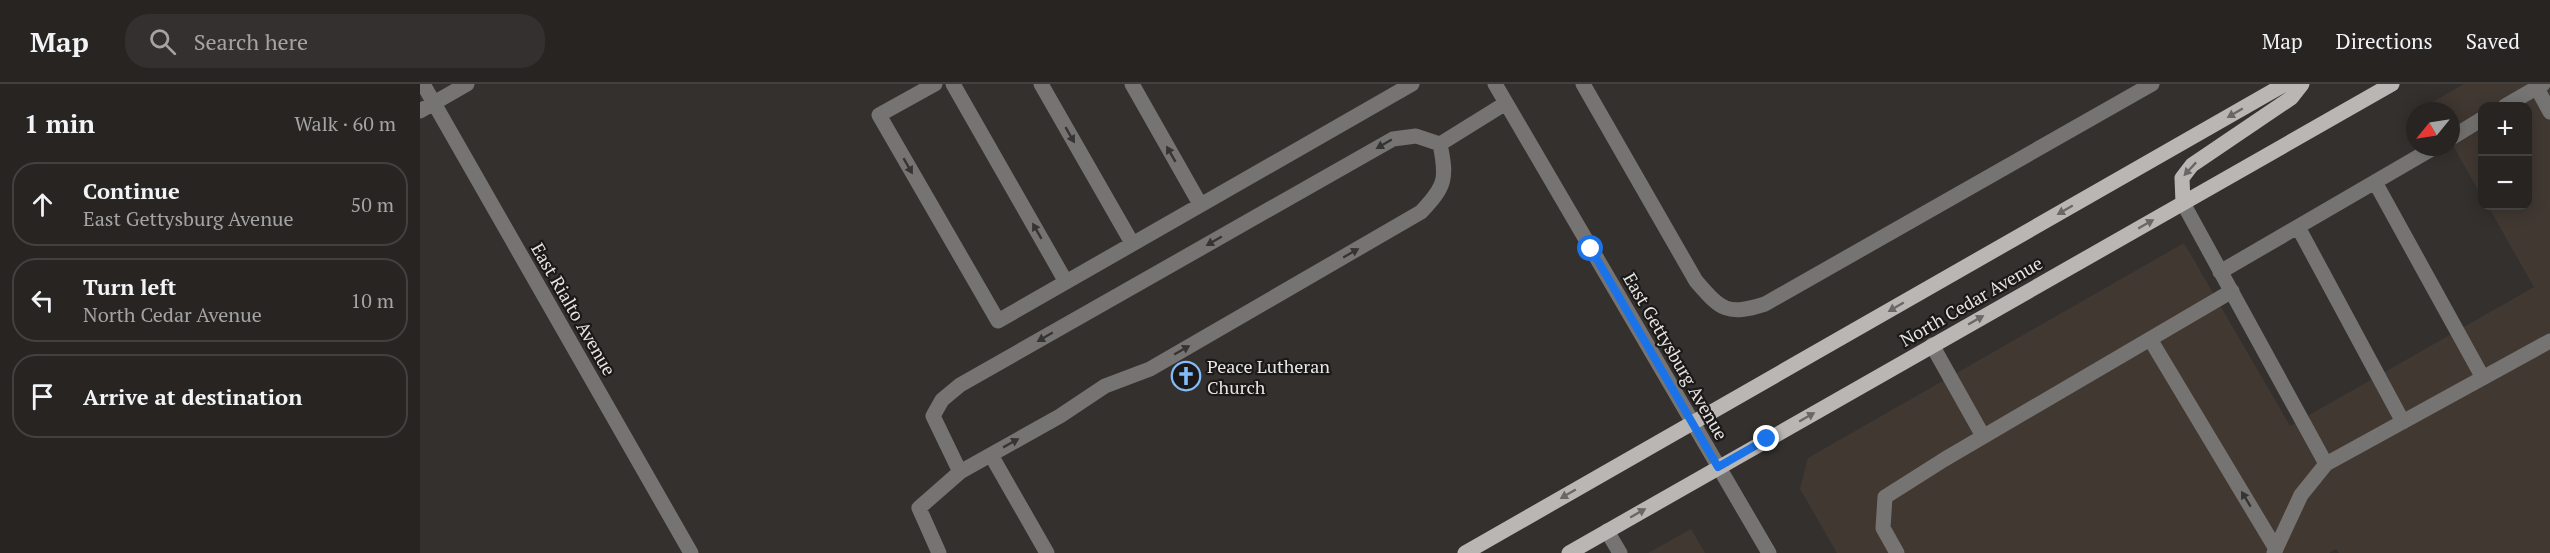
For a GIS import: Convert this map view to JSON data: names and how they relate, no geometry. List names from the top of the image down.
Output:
{
  "streets": {
    "main road": ["North Cedar Avenue"],
    "street": ["East Rialto Avenue", "East Gettysburg Avenue"]
  },
  "crossings": [
    ["North Cedar Avenue", "East Gettysburg Avenue"]
  ],
  "places": {
    "church": ["Peace Lutheran Church"]
  },
  "north": "bottom left",
  "page": {
    "header": "Map",
    "search": "Search here",
    "nav": ["Map", "Directions", "Saved"],
    "heading": ["1 min", "Walk · 60 m"],
    "map_buttons": ["+", "−"],
    "list": [
      ["Continue", "East Gettysburg Avenue", "50 m"],
      ["Turn left", "North Cedar Avenue", "10 m"],
      "Arrive at destination"
    ]
  }
}
